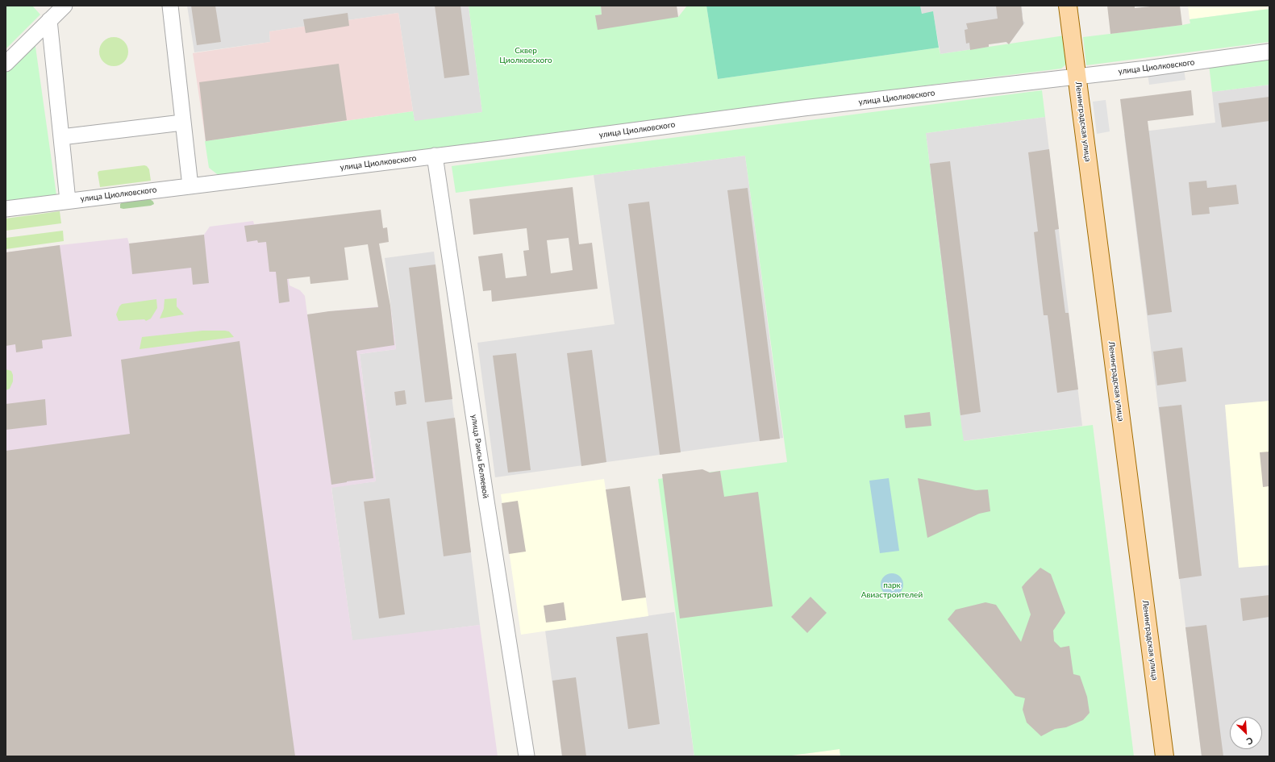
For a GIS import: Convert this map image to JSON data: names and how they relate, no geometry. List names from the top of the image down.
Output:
{
  "streets": {
    "main road": ["Ленинградская улица"],
    "street": ["улица Циолковского", "улица Раисы Беляевой"]
  },
  "crossings": [
    ["улица Циолковского", "Ленинградская улица"],
    ["улица Циолковского", "улица Раисы Беляевой"]
  ],
  "parks": ["Сквер Циолковского", "парк Авиастроителей"],
  "north": "bottom right"
}
